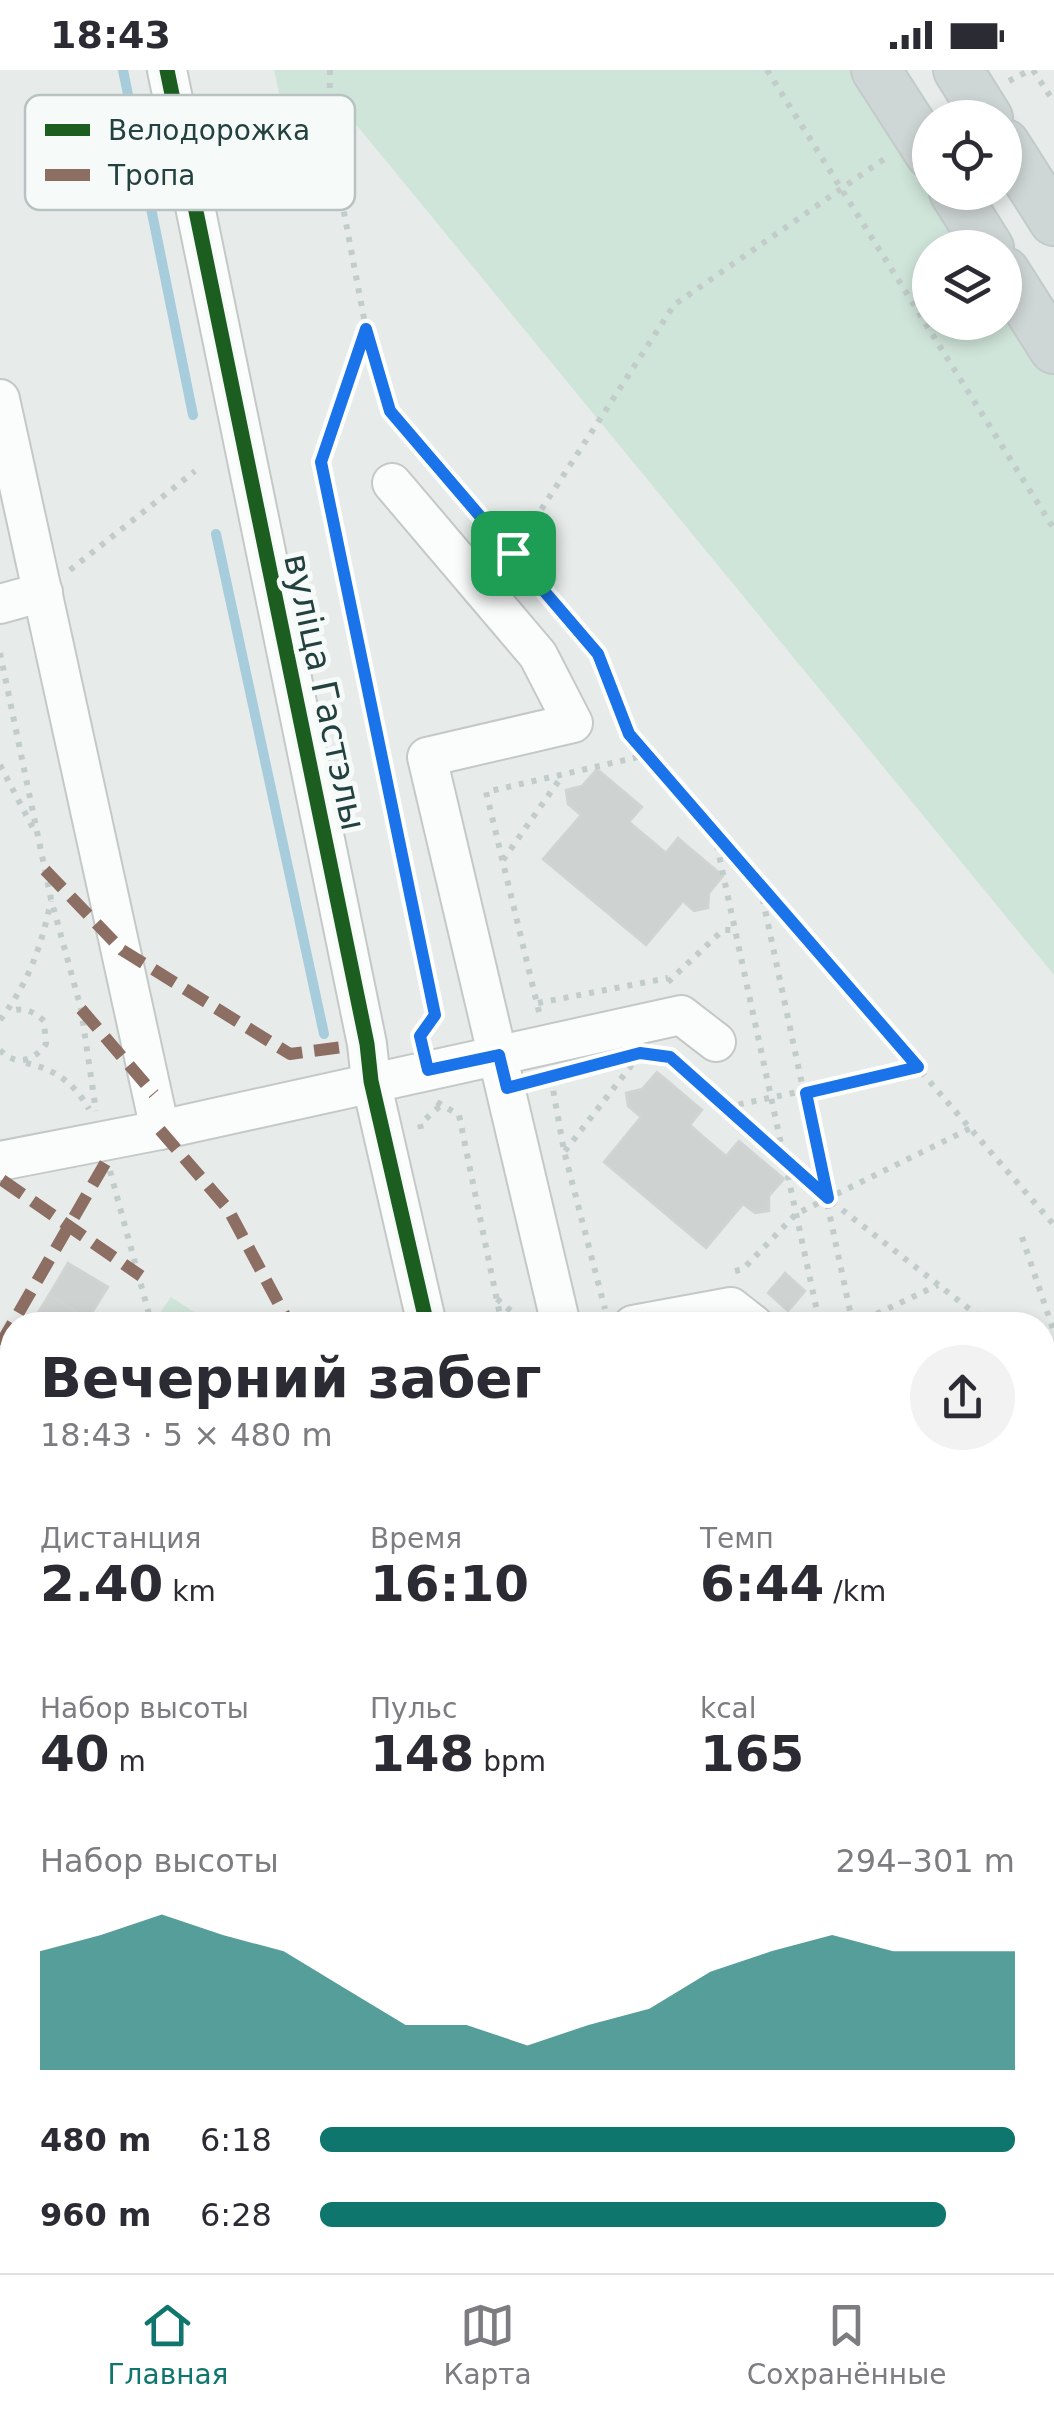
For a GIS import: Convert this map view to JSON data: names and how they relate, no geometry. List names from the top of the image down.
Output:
{
  "streets": {
    "street": ["вуліца Гастэлы"]
  },
  "legend": ["Велодорожка", "Тропа"],
  "page": {
    "status": "18:43",
    "heading": ["Вечерний забег", "18:43 · 5 × 480 m"],
    "stats": [
      ["Дистанция", "2.40 km"],
      ["Время", "16:10"],
      ["Темп", "6:44 /km"],
      ["Набор высоты", "40 m"],
      ["Пульс", "148 bpm"],
      ["kcal", "165"]
    ],
    "chart": ["Набор высоты", "294–301 m"],
    "list": [
      {
        "name": "480 m",
        "note": "6:18"
      },
      {
        "name": "960 m",
        "note": "6:28"
      }
    ],
    "tabs": ["Главная", "Карта", "Сохранённые"]
  }
}
